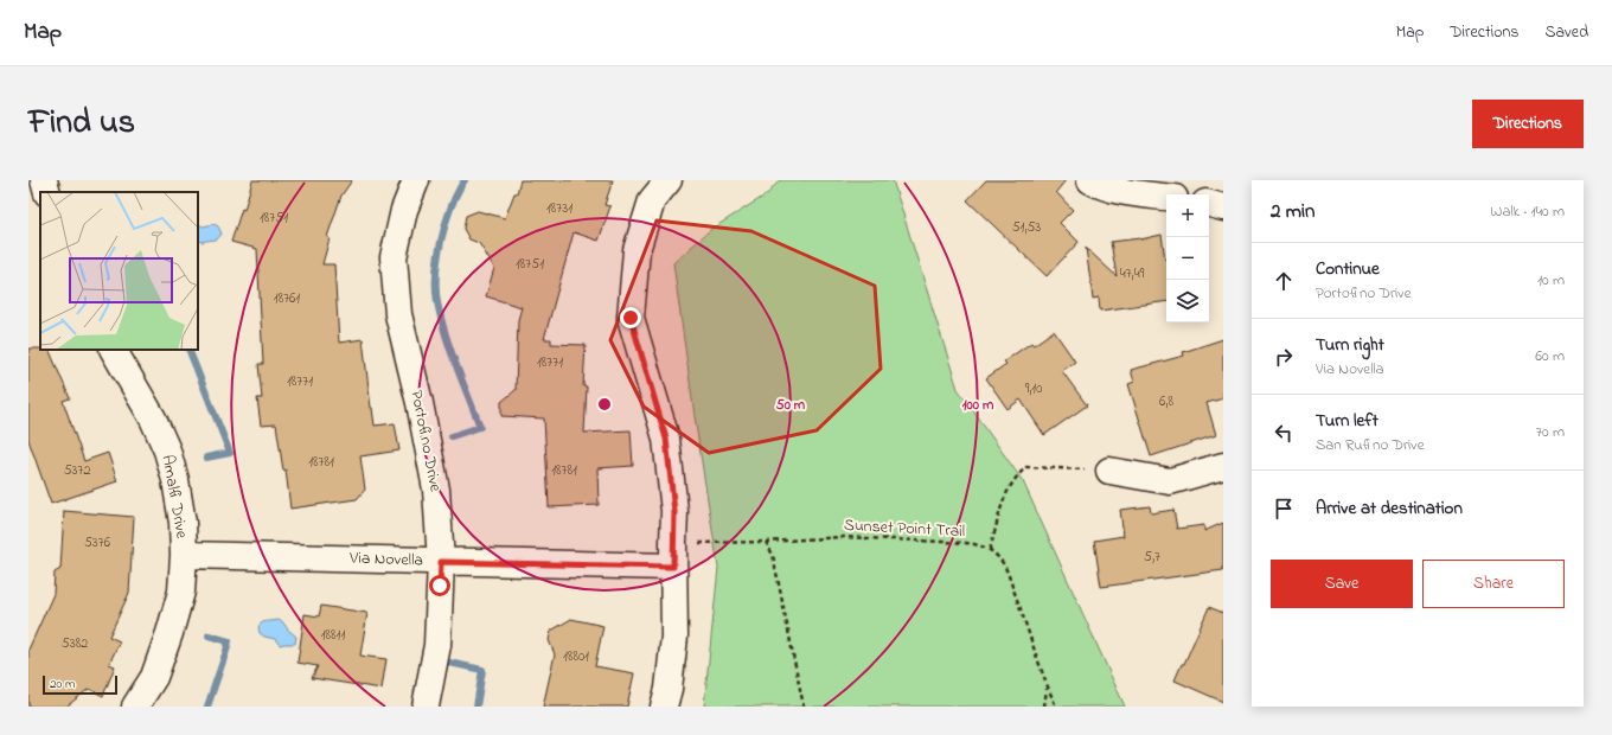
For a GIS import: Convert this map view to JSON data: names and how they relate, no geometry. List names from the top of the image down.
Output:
{
  "streets": {
    "street": ["Portofino Drive", "Amalfi Drive", "Via Novella"],
    "path": ["Sunset Point Trail"]
  },
  "crossings": [
    ["Portofino Drive", "Via Novella"],
    ["Amalfi Drive", "Via Novella"],
    ["Sunset Point Trail", "Via Novella"]
  ],
  "house_numbers": [
    "18731",
    "18751",
    "51,53",
    "18751",
    "47,49",
    "18761",
    "18771",
    "18771",
    "9,10",
    "6,8",
    "18781",
    "5372",
    "18781",
    "5376",
    "5,7",
    "18811",
    "5382",
    "18801"
  ],
  "scale_bar": "20 m",
  "page": {
    "header": "Map",
    "nav": ["Map", "Directions", "Saved"],
    "title": "Find us",
    "buttons": [
      "Directions",
      ["Save", "Share"]
    ],
    "heading": ["2 min", "Walk · 140 m"],
    "map_buttons": ["+", "−"],
    "list": [
      ["Continue", "Portofino Drive", "10 m"],
      ["Turn right", "Via Novella", "60 m"],
      ["Turn left", "San Rufino Drive", "70 m"],
      "Arrive at destination"
    ],
    "scale": "20 m"
  },
  "rings": ["50 m", "100 m"]
}
